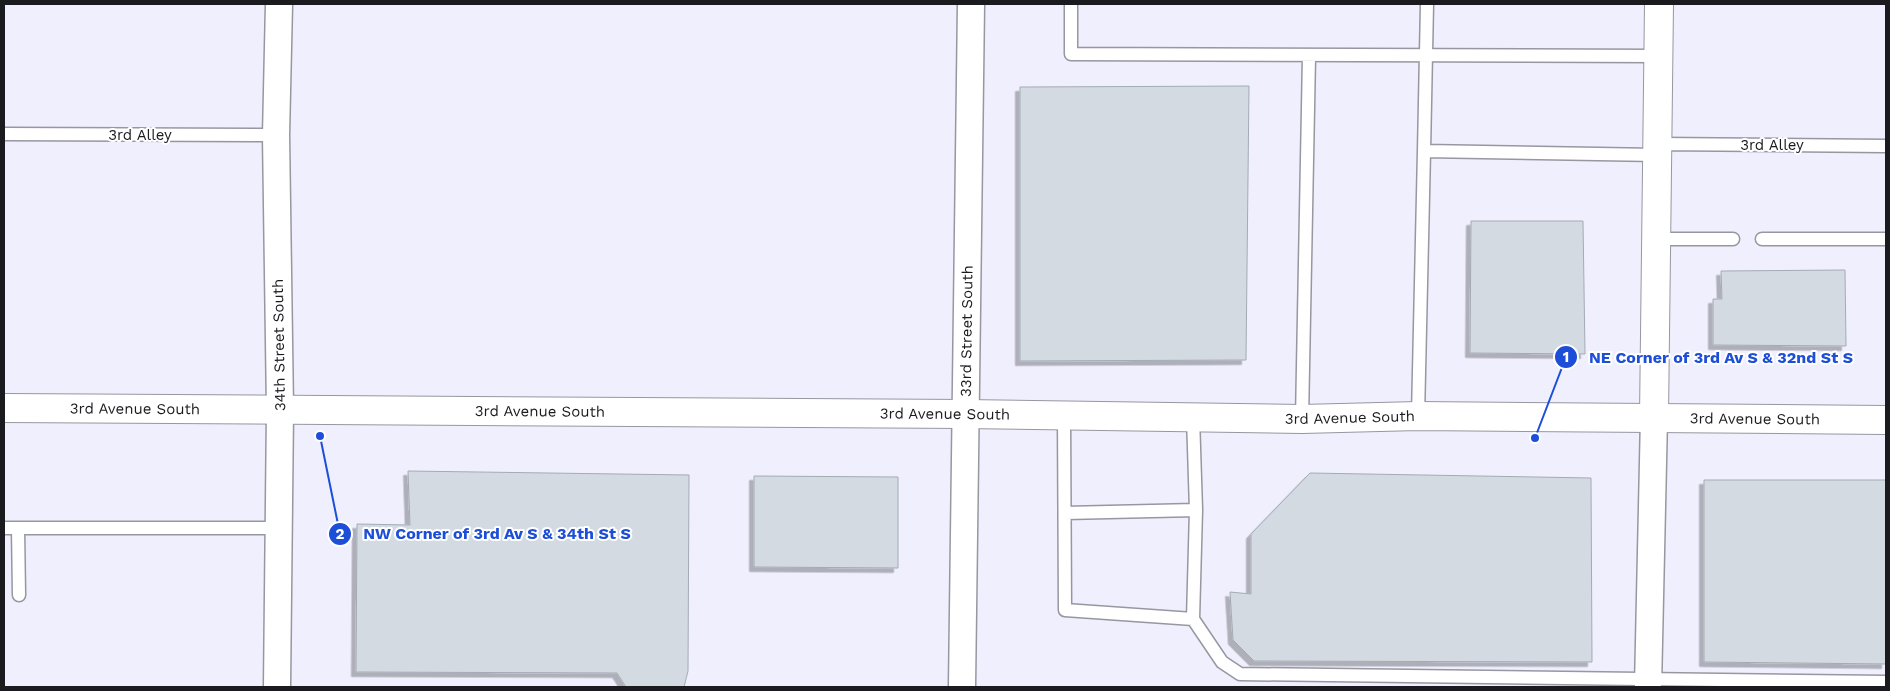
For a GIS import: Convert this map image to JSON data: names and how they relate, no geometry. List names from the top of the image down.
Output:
{
  "streets": {
    "main road": ["3rd Avenue South"],
    "street": ["33rd Street South", "34th Street South"],
    "lane": ["3rd Alley"]
  },
  "crossings": [
    ["3rd Alley", "34th Street South"],
    ["33rd Street South", "3rd Avenue South"],
    ["34th Street South", "3rd Avenue South"]
  ],
  "places": ["NW Corner of 3rd Av S & 34th St S", "NE Corner of 3rd Av S & 32nd St S"]
}
